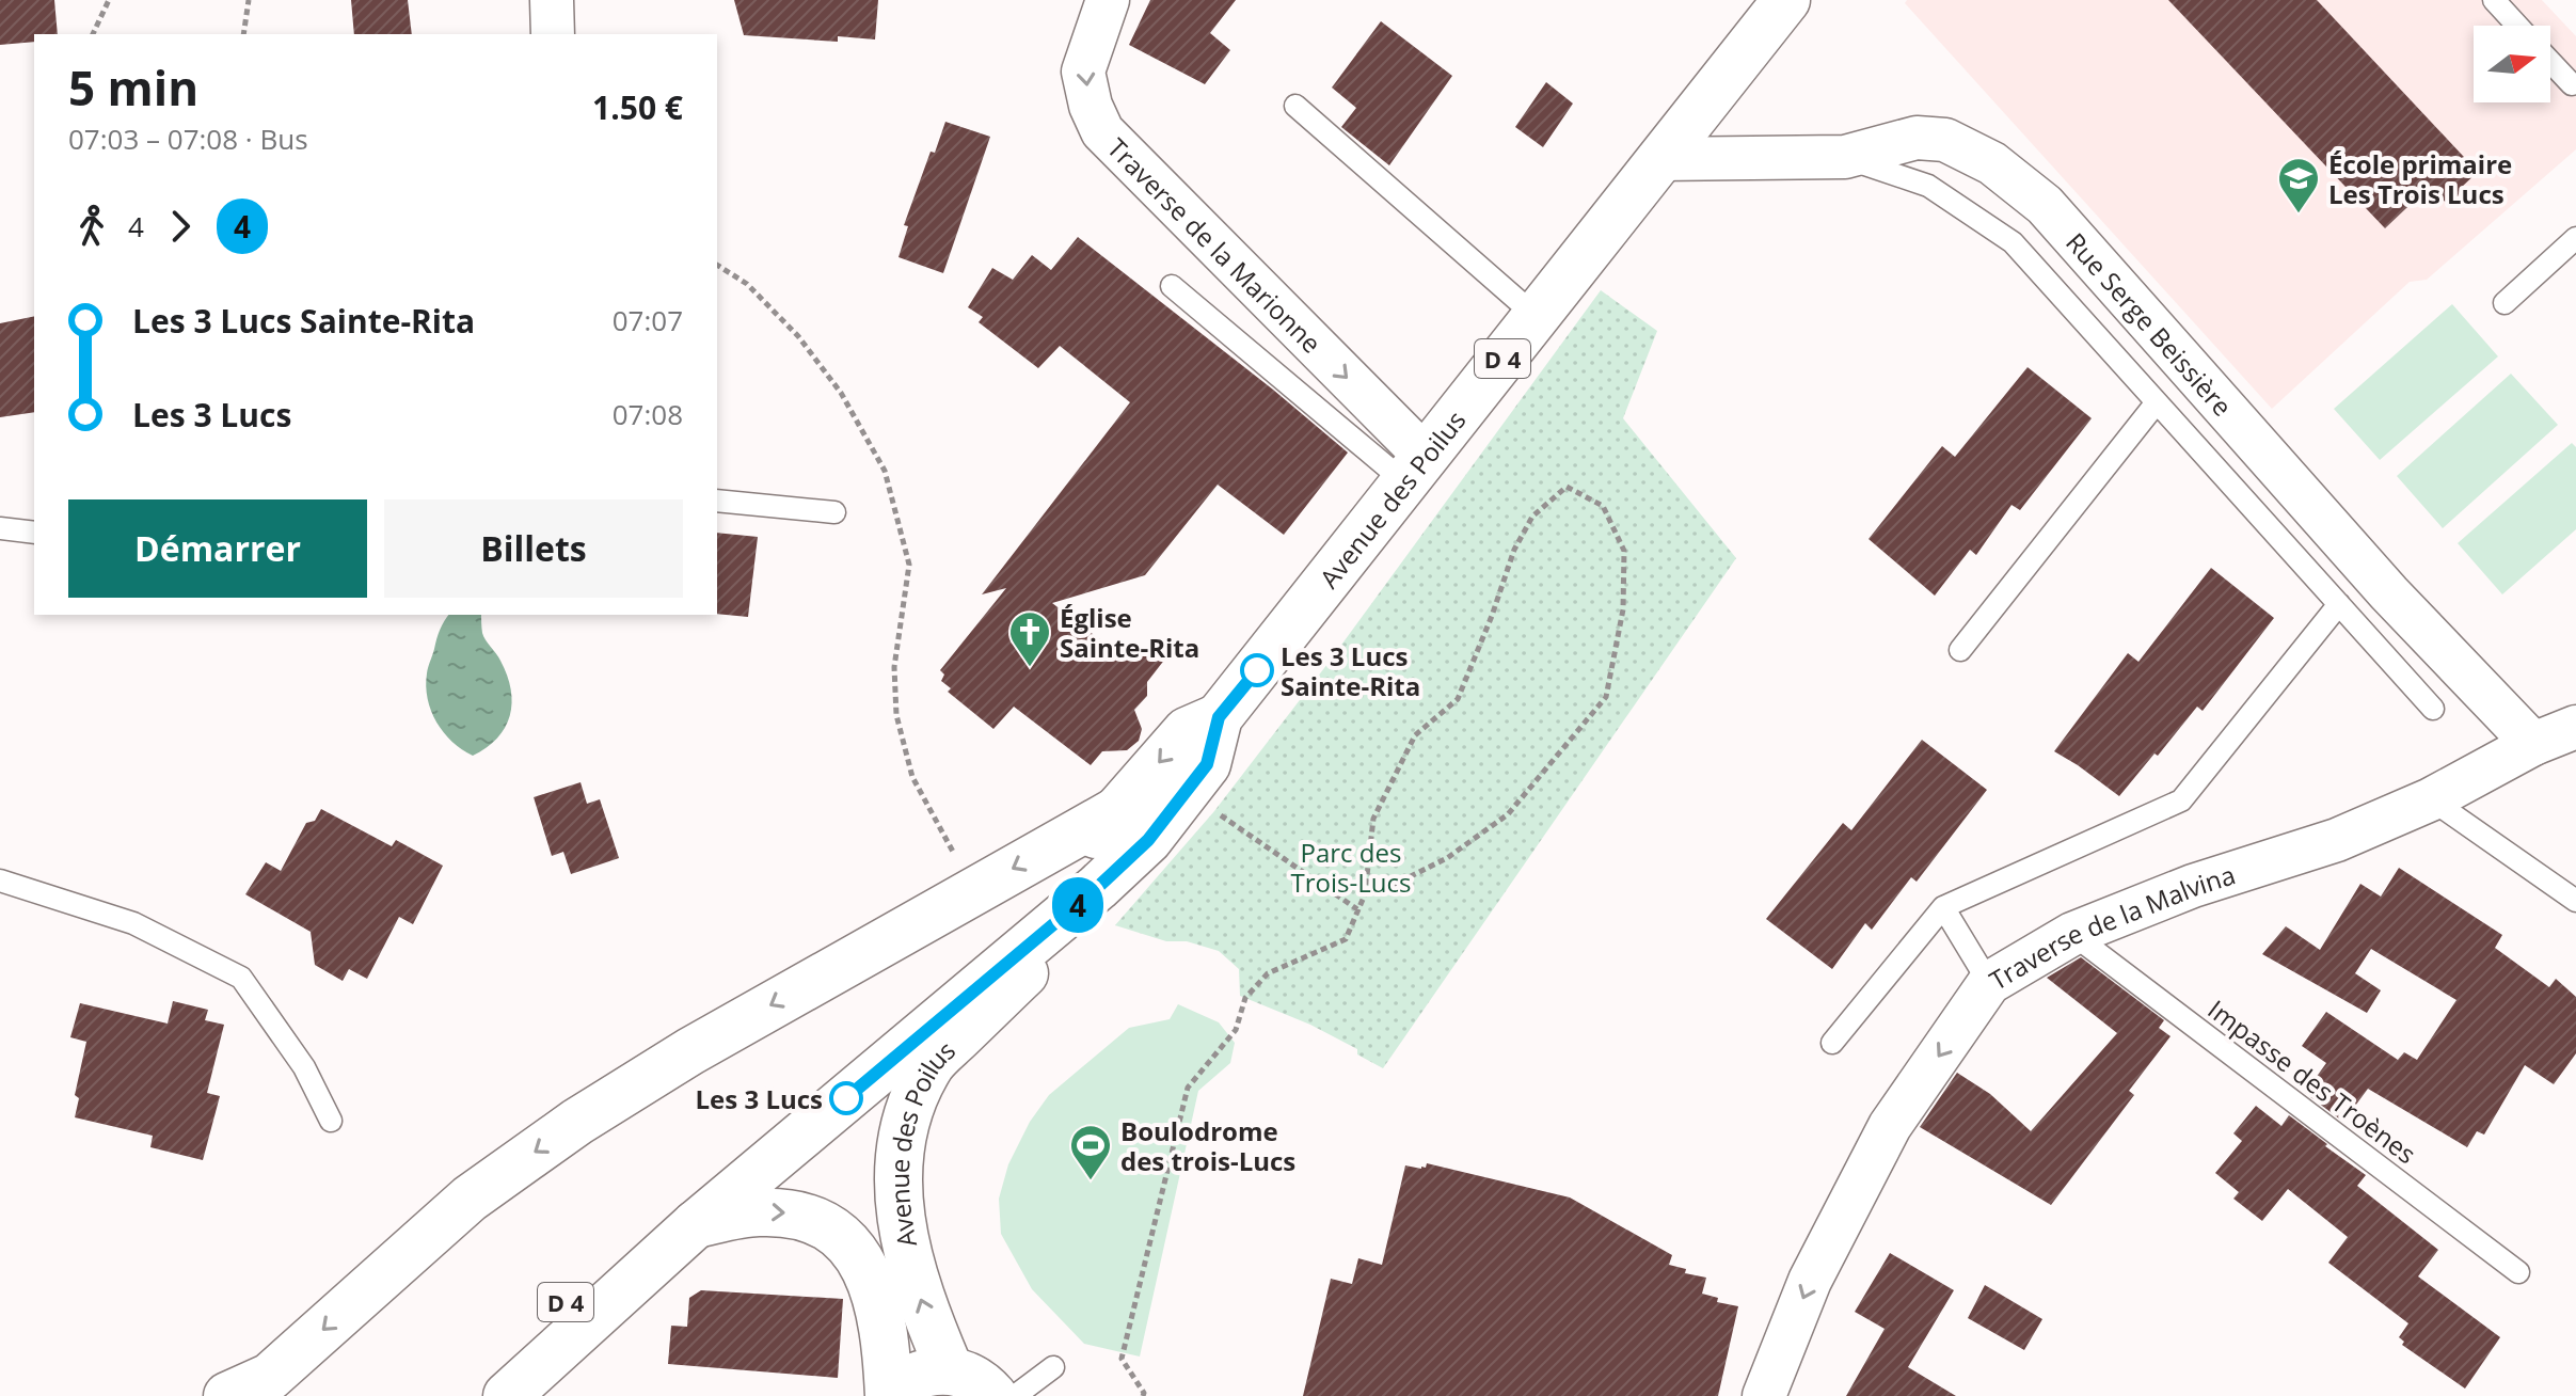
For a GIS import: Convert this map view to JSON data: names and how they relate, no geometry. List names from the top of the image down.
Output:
{
  "streets": {
    "main road": ["D 4", "Avenue des Poilus"],
    "street": ["Traverse de la Marionne", "Rue Serge Beissière", "Traverse de la Malvina"],
    "lane": ["Impasse des Troènes"]
  },
  "crossings": [
    ["Traverse de la Marionne", "Avenue des Poilus"],
    ["Rue Serge Beissière", "Avenue des Poilus"],
    ["Rue Serge Beissière", "Traverse de la Malvina"],
    ["D 4", "Avenue des Poilus"],
    ["Traverse de la Malvina", "Impasse des Troènes"]
  ],
  "one_way": ["Traverse de la Marionne", "Traverse de la Malvina"],
  "parks": ["Parc des Trois-Lucs"],
  "places": {
    "school or university": ["École primaire Les Trois Lucs"],
    "church": ["Église Sainte-Rita"],
    "other": ["Les 3 Lucs Sainte-Rita", "Les 3 Lucs"],
    "sports": ["Boulodrome des trois-Lucs"]
  },
  "lines": ["bus line 4"],
  "north": "right",
  "page": {
    "on_map": "4",
    "heading": ["5 min", "07:03 – 07:08 · Bus", "1.50 €"],
    "legs": ["4", "4"],
    "list": [
      {
        "name": "Les 3 Lucs Sainte-Rita",
        "value": "07:07"
      },
      {
        "name": "Les 3 Lucs",
        "value": "07:08"
      }
    ],
    "buttons": ["Démarrer", "Billets"]
  }
}
